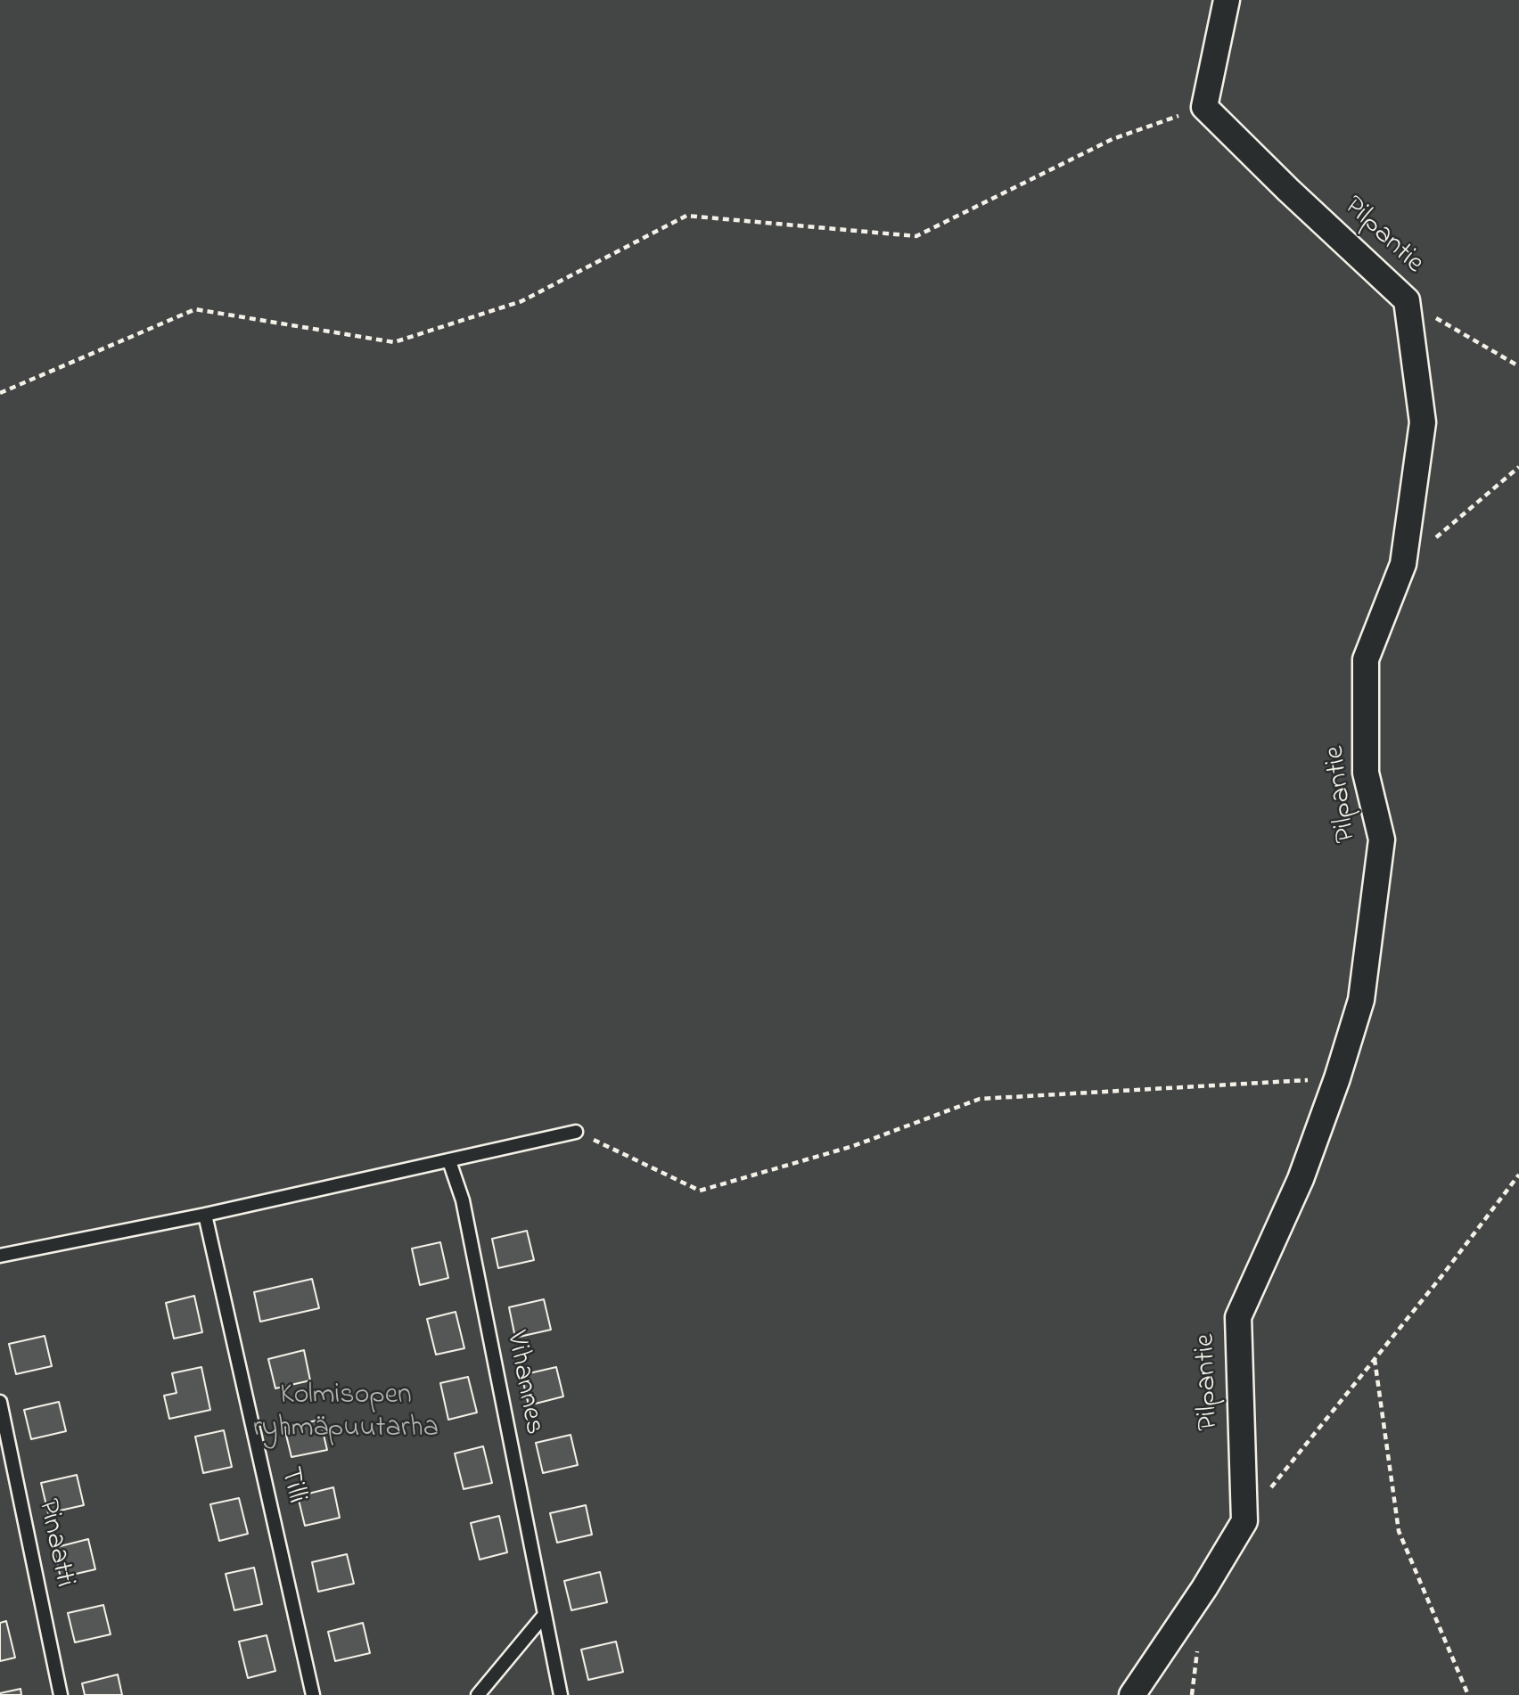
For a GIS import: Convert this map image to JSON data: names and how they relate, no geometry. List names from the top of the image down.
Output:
{
  "streets": {
    "street": ["Pilpantie"],
    "lane": ["Vihannes", "Tilli", "Pinaatti"]
  },
  "parks": ["Kolmisopen ryhmäpuutarha"]
}
